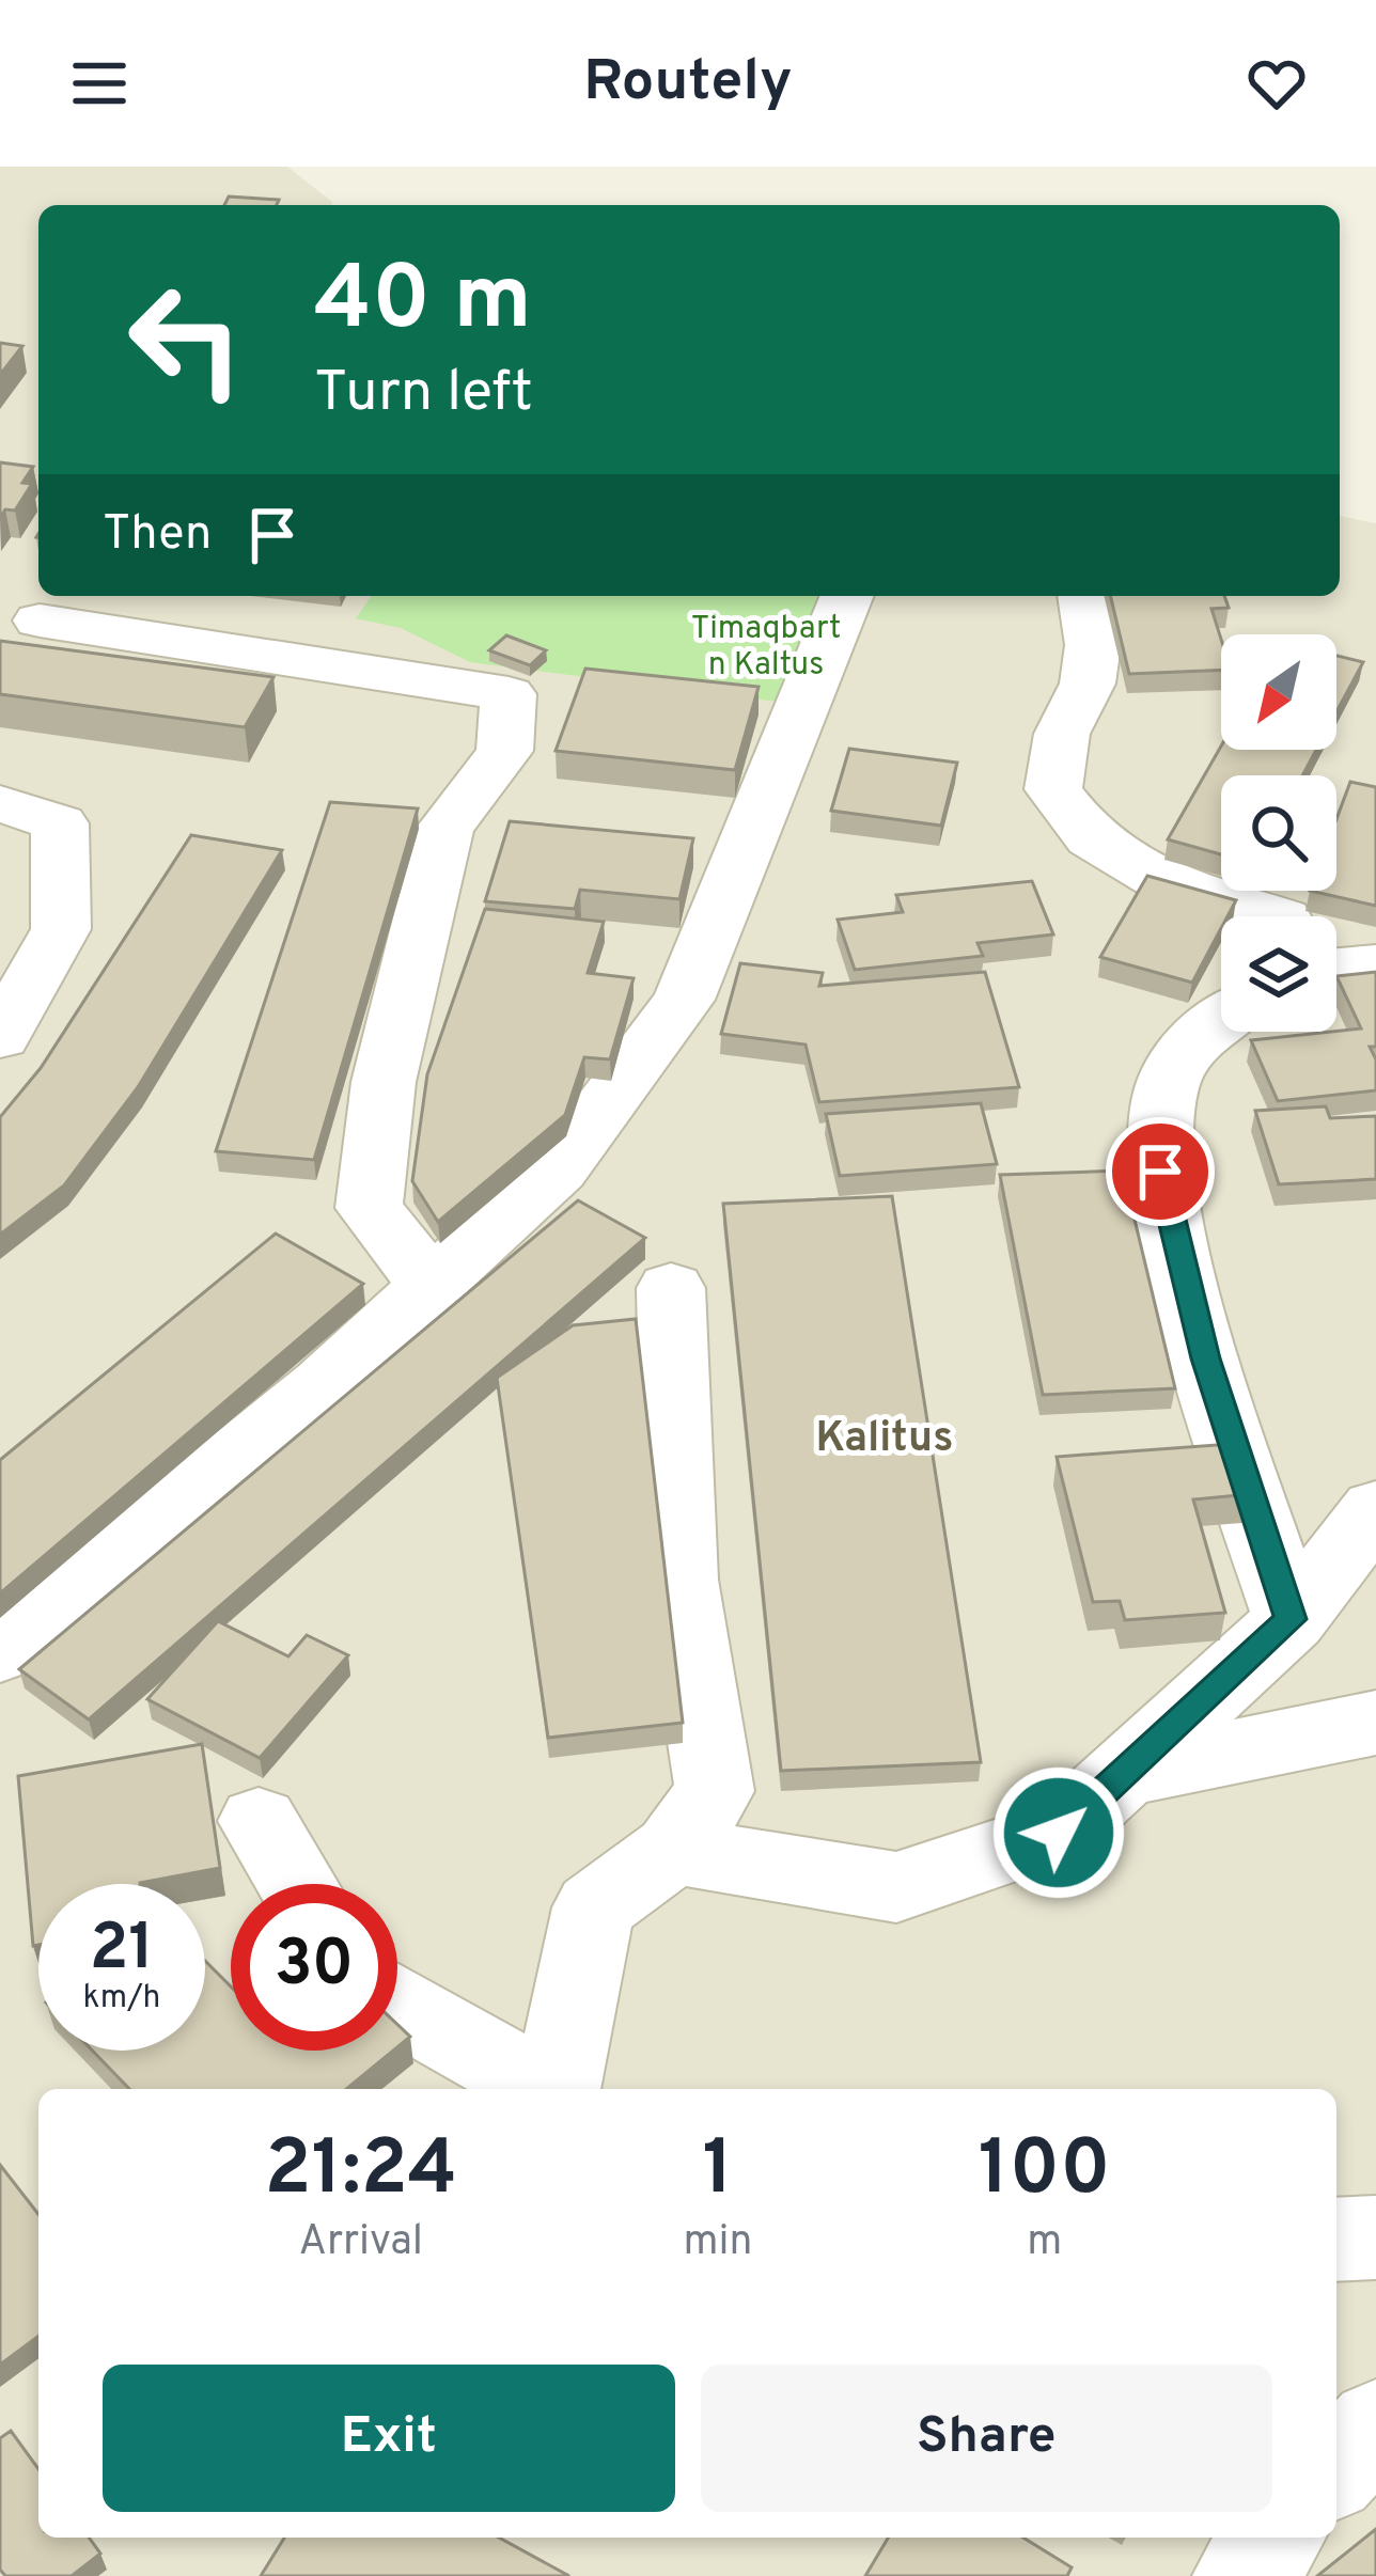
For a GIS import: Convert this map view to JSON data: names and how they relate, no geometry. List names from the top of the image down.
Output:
{
  "districts": ["Kalitus"],
  "parks": ["Timaqbart n Kaltus"],
  "north": "bottom left",
  "page": {
    "header": "Routely",
    "turn": ["40 m", "Turn left"],
    "then": "Then",
    "speed": "21 km/h",
    "limit": "30",
    "eta": [
      "21:24",
      "Arrival",
      "1",
      "min",
      "100",
      "m"
    ],
    "buttons": ["Exit", "Share"]
  }
}
